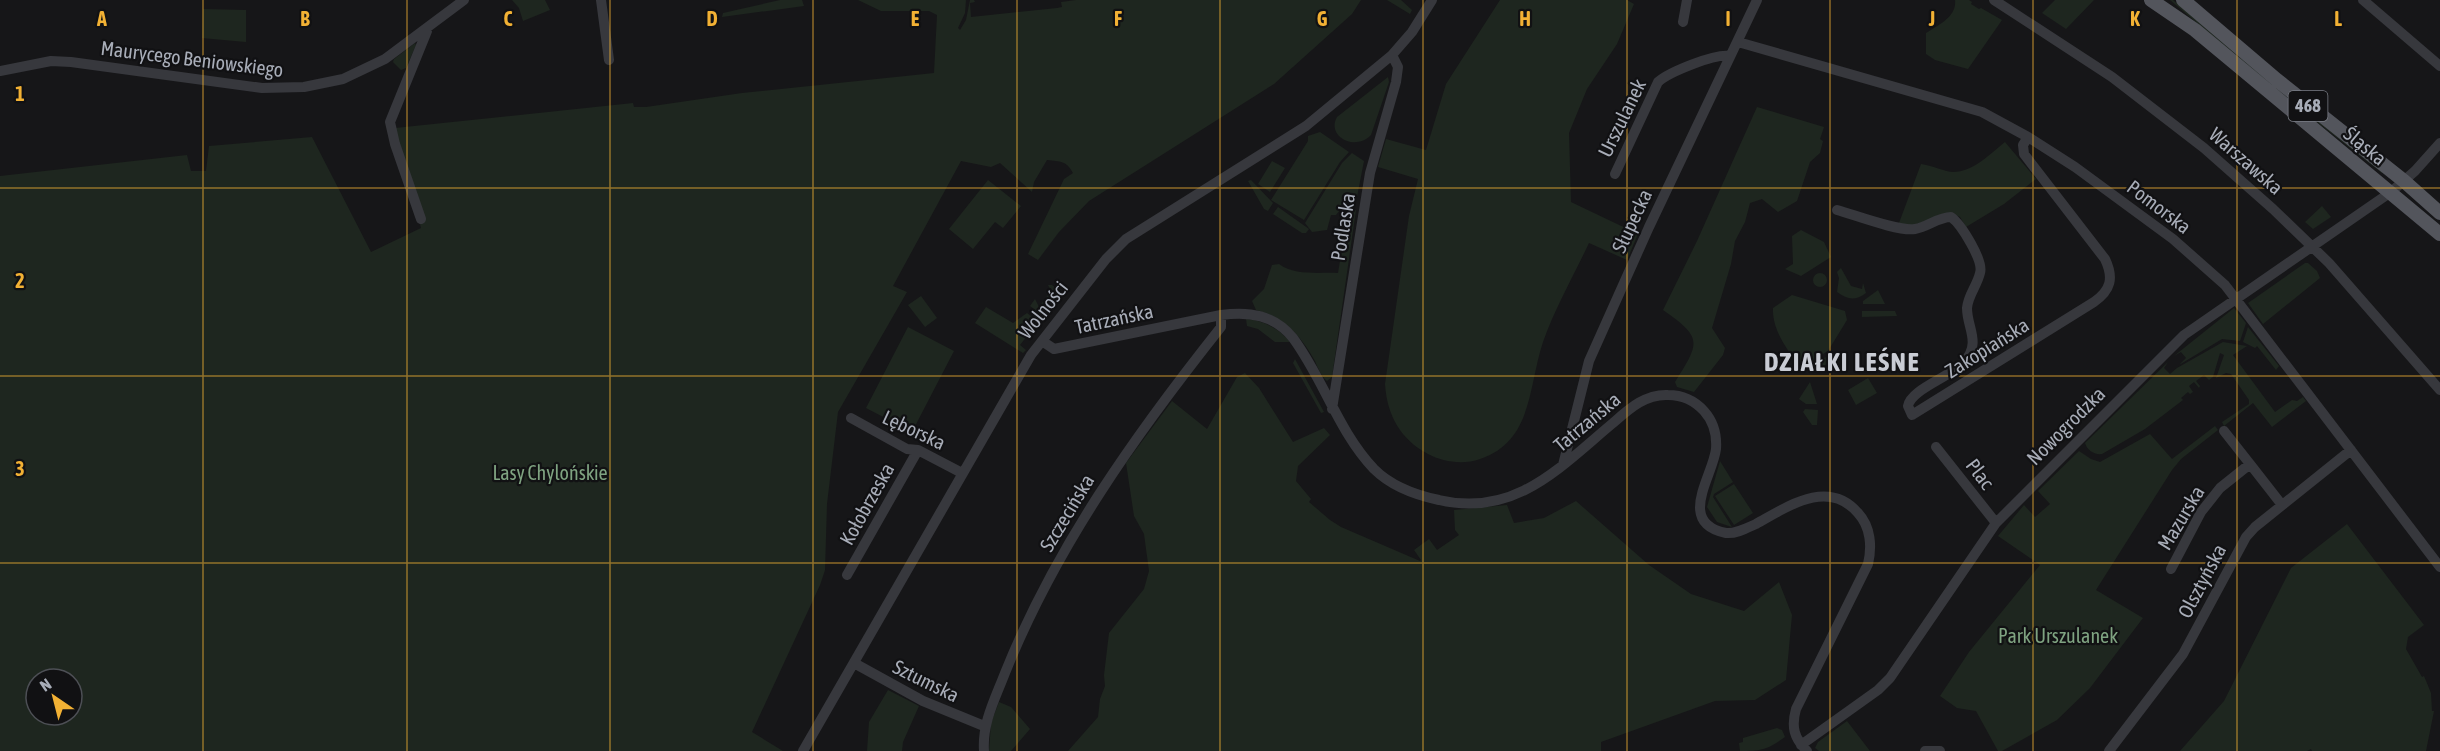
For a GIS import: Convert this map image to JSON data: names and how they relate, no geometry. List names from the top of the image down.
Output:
{
  "streets": {
    "main road": ["468", "Śląska"],
    "street": [
      "Maurycego Beniowskiego",
      "Urszulanek",
      "Warszawska",
      "Pomorska",
      "Słupecka",
      "Podlaska",
      "Wolności",
      "Tatrzańska",
      "Zakopiańska",
      "Nowogrodzka",
      "Lęborska",
      "Plac",
      "Kołobrzeska",
      "Szczecińska",
      "Mazurska",
      "Olsztyńska",
      "Sztumska"
    ]
  },
  "crossings": [
    ["Urszulanek", "Słupecka"],
    ["Śląska", "Nowogrodzka"],
    ["Warszawska", "Nowogrodzka"],
    ["Pomorska", "Słupecka"],
    ["Pomorska", "Zakopiańska"],
    ["Pomorska", "Nowogrodzka"],
    ["Pomorska", "Olsztyńska"],
    ["Słupecka", "Tatrzańska"],
    ["Podlaska", "Wolności"],
    ["Podlaska", "Tatrzańska"],
    ["Wolności", "Tatrzańska"],
    ["Wolności", "Lęborska"],
    ["Wolności", "Sztumska"],
    ["Tatrzańska", "Nowogrodzka"],
    ["Tatrzańska", "Szczecińska"],
    ["Nowogrodzka", "Plac"],
    ["Lęborska", "Kołobrzeska"],
    ["Szczecińska", "Sztumska"]
  ],
  "districts": ["DZIAŁKI LEŚNE"],
  "parks": ["Lasy Chylońskie", "Park Urszulanek"],
  "north": "top left",
  "grid": {
    "columns": [
      "A",
      "B",
      "C",
      "D",
      "E",
      "F",
      "G",
      "H",
      "I",
      "J",
      "K",
      "L"
    ],
    "rows": ["1", "2", "3"]
  }
}
